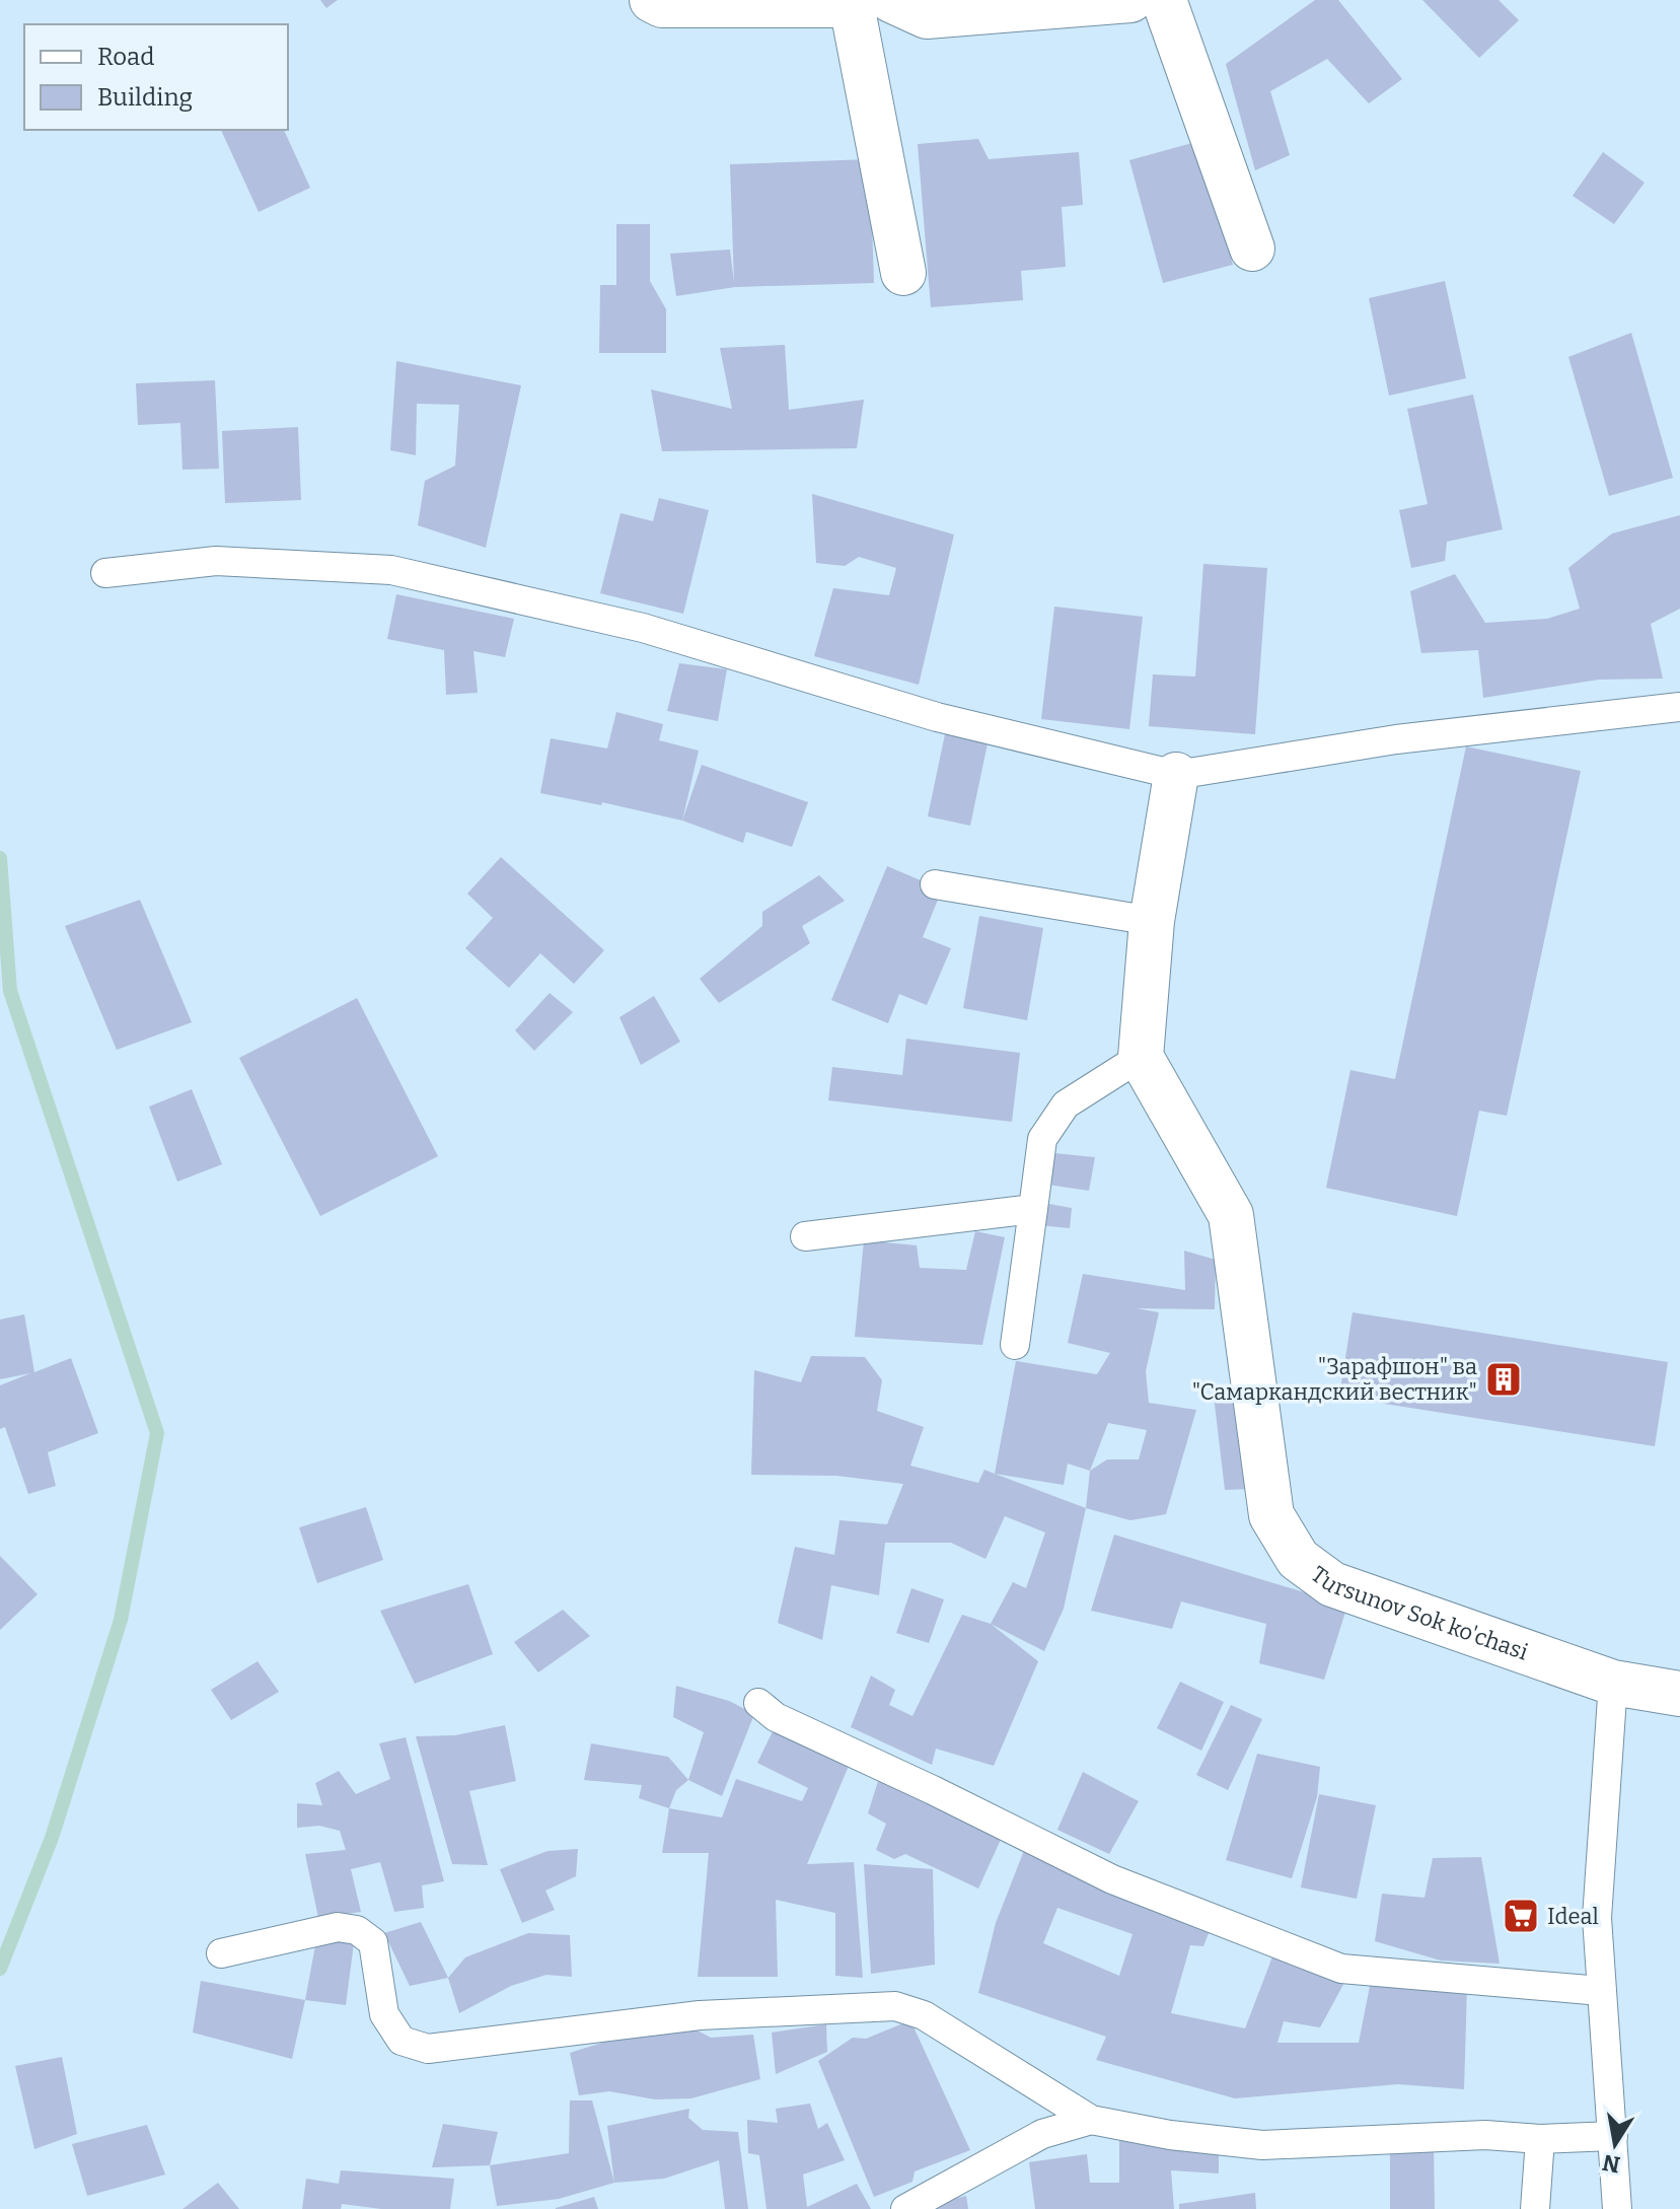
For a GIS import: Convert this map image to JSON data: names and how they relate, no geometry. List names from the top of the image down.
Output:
{
  "streets": {
    "street": ["Tursunov Sok ko'chasi"]
  },
  "places": {
    "building": ["\"Зарафшон\" ва \"Самаркандский вестник\""],
    "supermarket": ["Ideal"]
  },
  "legend": ["Road", "Building"],
  "north": "bottom"
}
